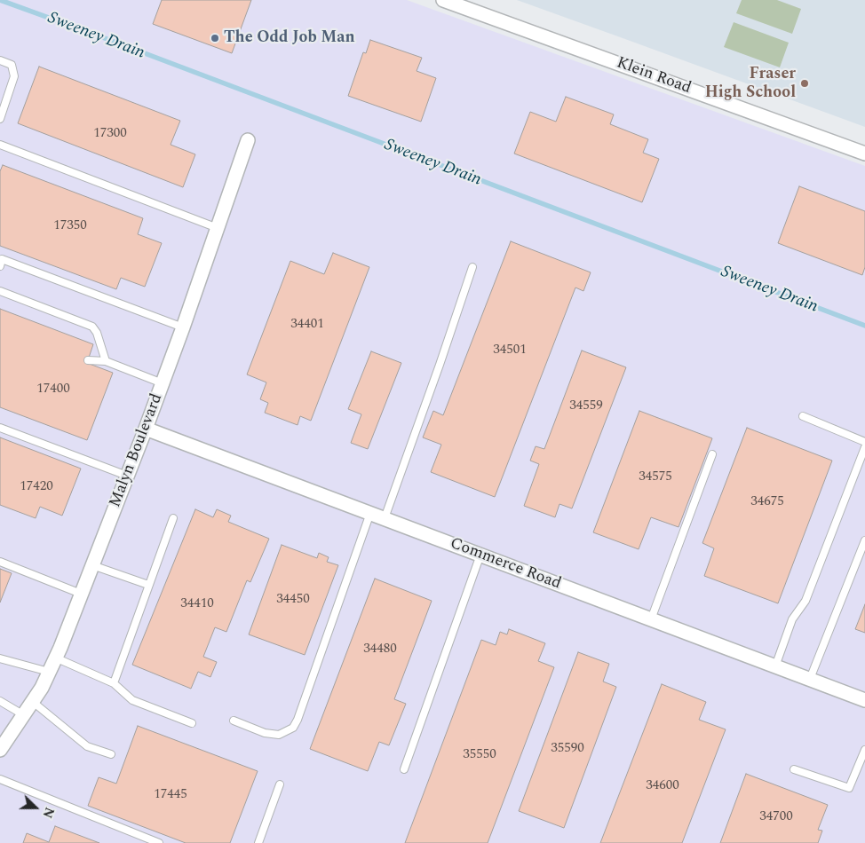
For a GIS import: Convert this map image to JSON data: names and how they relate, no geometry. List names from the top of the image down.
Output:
{
  "streets": {
    "street": ["Klein Road", "Malyn Boulevard", "Commerce Road"]
  },
  "crossings": [
    ["Malyn Boulevard", "Commerce Road"]
  ],
  "water": ["Sweeney Drain"],
  "places": ["The Odd Job Man", "Fraser High School"],
  "house_numbers": [
    "17300",
    "17350",
    "34401",
    "34501",
    "17400",
    "34559",
    "34575",
    "17420",
    "34675",
    "34450",
    "34410",
    "34480",
    "35590",
    "35550",
    "34600",
    "17445",
    "34700"
  ],
  "north": "right"
}
